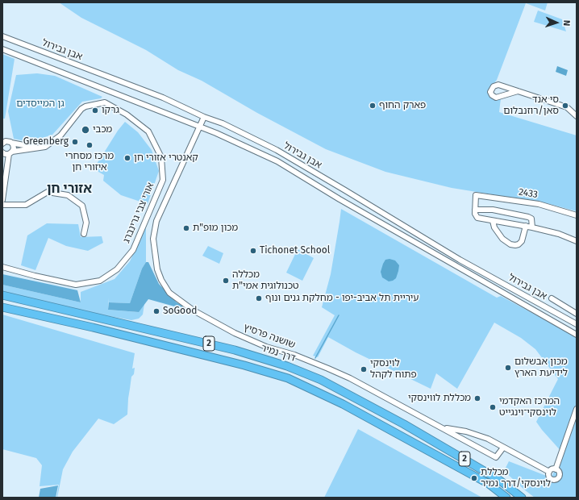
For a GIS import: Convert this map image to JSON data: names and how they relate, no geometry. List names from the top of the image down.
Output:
{
  "streets": {
    "highway": ["2", "דרך נמיר"],
    "street": [
      "אבן גבירול",
      "2433",
      "אורי צבי גרינברג",
      "שושנה פרסיץ"
    ]
  },
  "crossings": [
    ["אבן גבירול", "שושנה פרסיץ"]
  ],
  "districts": ["אזורי חן"],
  "parks": ["גן המייסדים"],
  "places": [
    "פארק החוף",
    "סי אנד סאן/רוזנבלום",
    "גרקו",
    "מכבי",
    "Greenberg",
    "מרכז מסחרי איזורי חן",
    "קאנטרי אזורי חן",
    "מכון מופ\"ת",
    "Tichonet School",
    "מכללה טכנולוגית אמי\"ת",
    "עיריית תל אביב-יפו - מחלקת גנים ונוף",
    "SoGood",
    "מכון אבשלום לידיעת הארץ",
    "לוינסקי פתוח לקהל",
    "מכללת לווינסקי",
    "המרכז האקדמי לוינסקי־וינגייט",
    "מכללת לוינסקי/דרך נמיר"
  ],
  "north": "right"
}
